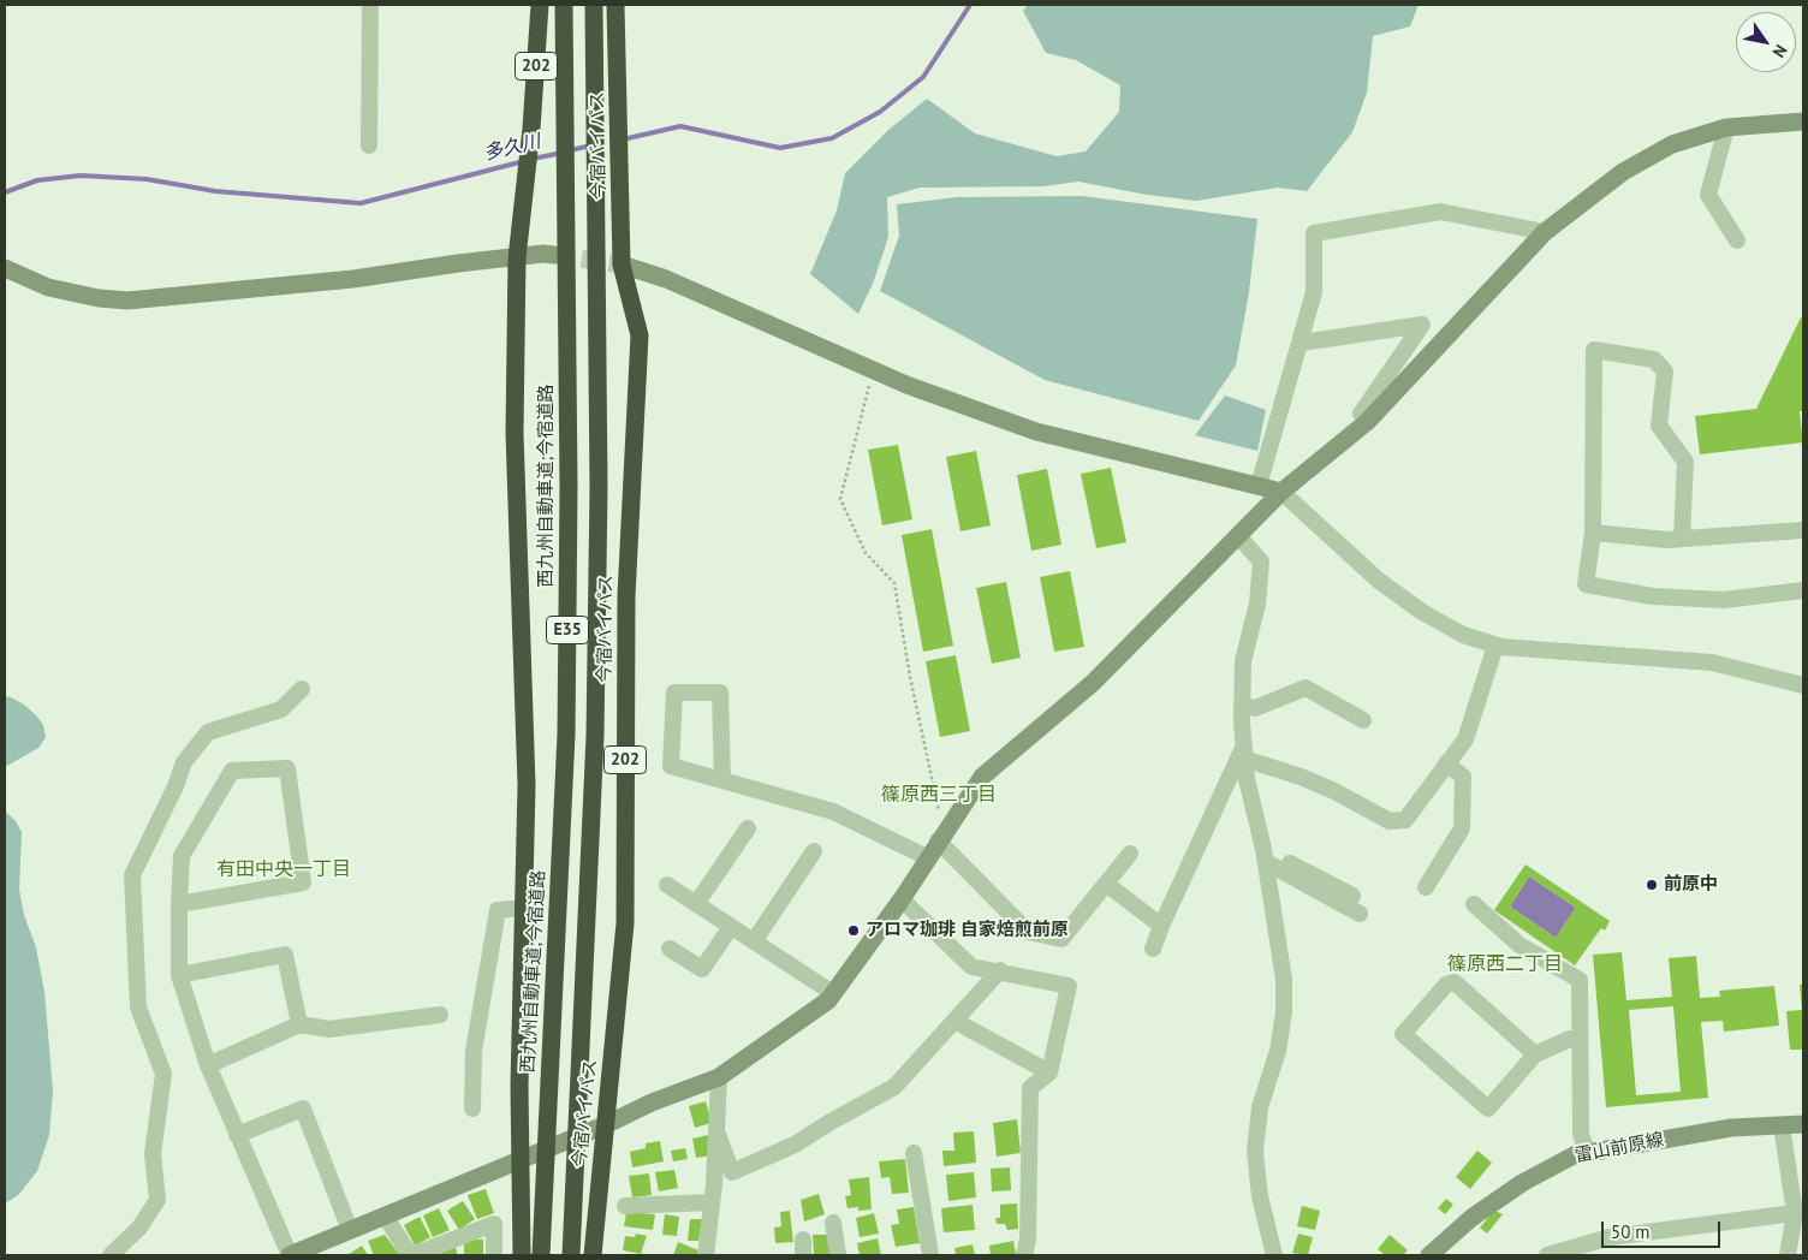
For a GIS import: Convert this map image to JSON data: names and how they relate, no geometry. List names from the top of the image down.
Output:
{
  "streets": {
    "highway": [
      "202",
      "今宿バイパス",
      "西九州自動車道;今宿道路",
      "E35"
    ],
    "street": ["雷山前原線"]
  },
  "districts": ["篠原西三丁目", "有田中央一丁目", "篠原西二丁目"],
  "water": ["多久川"],
  "places": ["前原中", "アロマ珈琲 自家焙煎前原"],
  "scale_bar": "50 m",
  "north": "bottom right"
}
